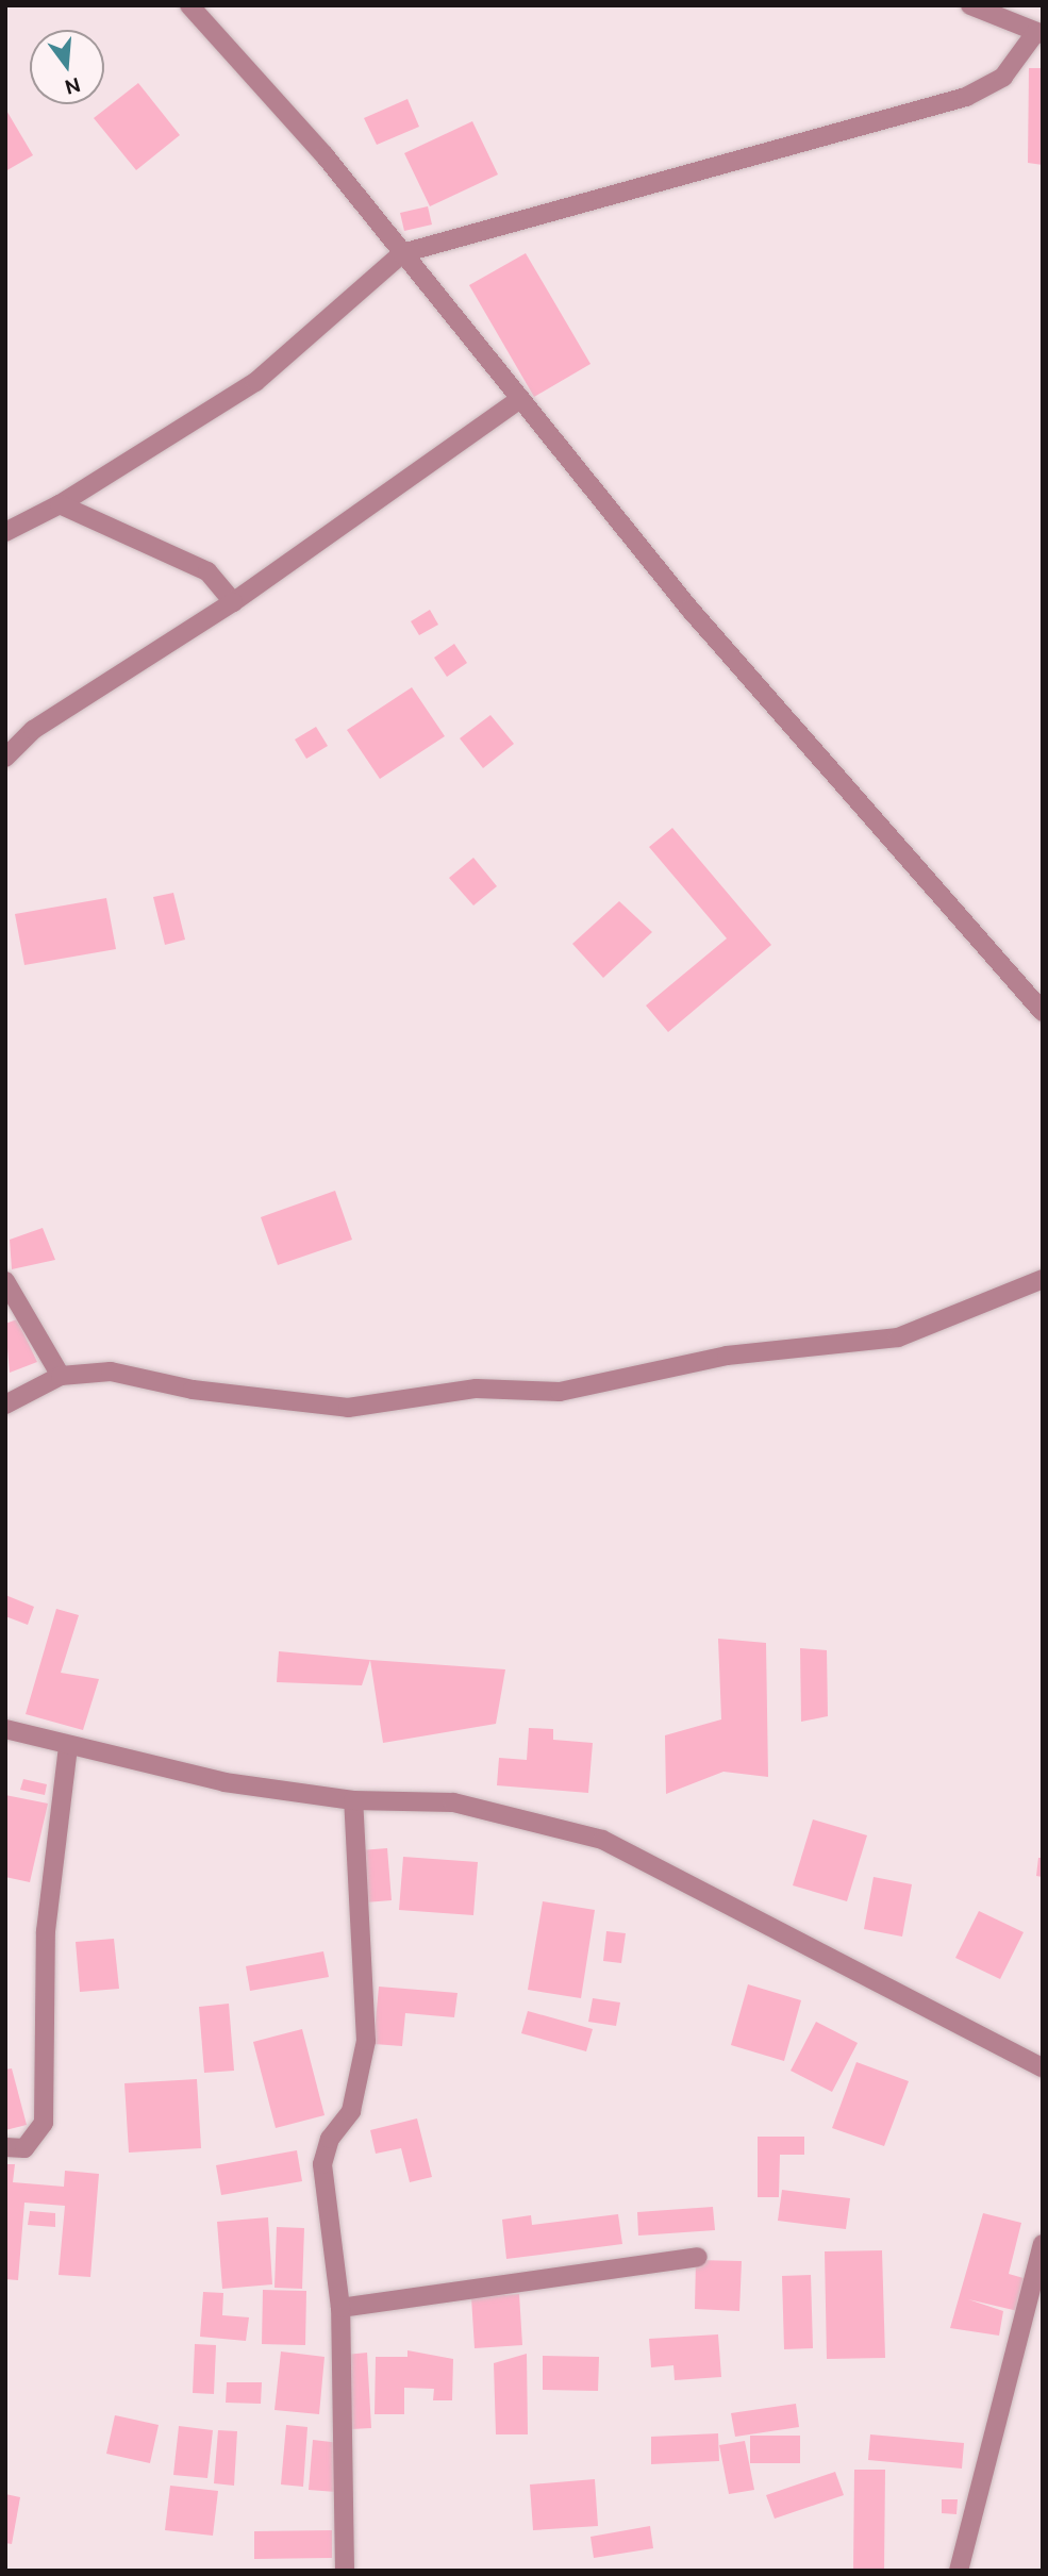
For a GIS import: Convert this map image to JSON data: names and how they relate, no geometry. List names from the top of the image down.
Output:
{
  "north": "bottom"
}
